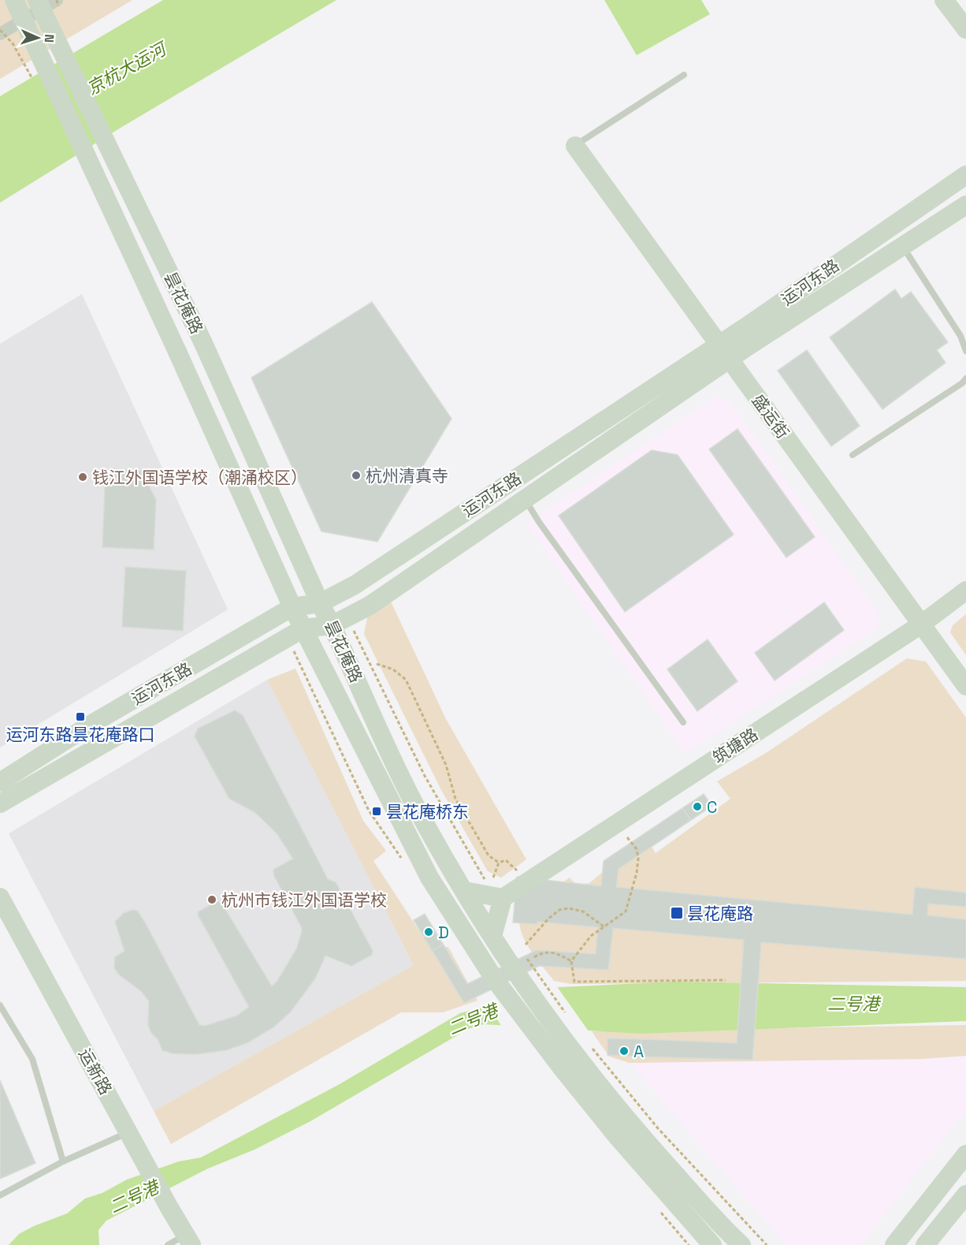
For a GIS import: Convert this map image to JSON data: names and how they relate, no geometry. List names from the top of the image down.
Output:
{
  "streets": {
    "main road": [
      "运河东路",
      "昙花庵路",
      "盛运街",
      "筑塘路",
      "运新路"
    ]
  },
  "crossings": [
    ["运河东路", "昙花庵路"],
    ["运河东路", "盛运街"],
    ["盛运街", "筑塘路"]
  ],
  "water": ["京杭大运河", "二号港"],
  "places": {
    "other": [
      "杭州清真寺",
      "钱江外国语学校（潮涌校区）",
      "C",
      "杭州市钱江外国语学校",
      "D",
      "A"
    ],
    "transit": ["运河东路昙花庵路口", "昙花庵桥东", "昙花庵路"]
  },
  "north": "right"
}
